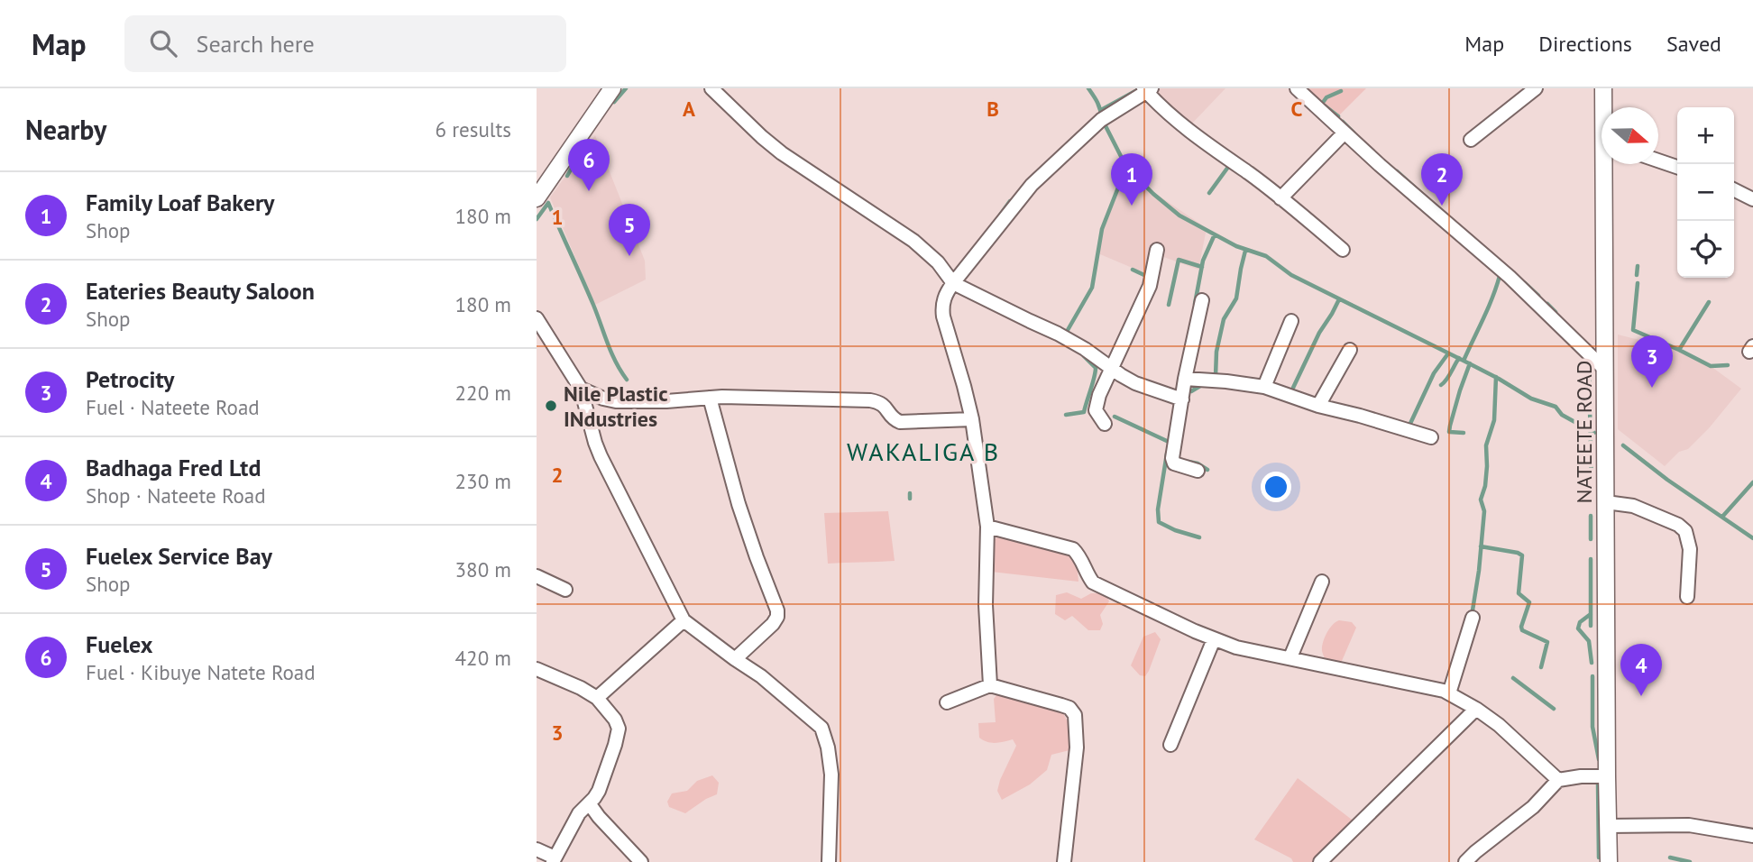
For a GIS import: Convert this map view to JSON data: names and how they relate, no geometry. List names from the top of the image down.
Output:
{
  "streets": {
    "main road": ["NATEETE ROAD"]
  },
  "districts": ["WAKALIGA B"],
  "places": ["Nile Plastic INdustries"],
  "north": "right",
  "page": {
    "header": "Map",
    "search": "Search here",
    "nav": ["Map", "Directions", "Saved"],
    "heading": ["Nearby", "6 results"],
    "map_buttons": ["+", "−"],
    "pins": [
      "6",
      "1",
      "2",
      "5",
      "3",
      "4"
    ],
    "list": [
      {
        "mark": "1",
        "name": "Family Loaf Bakery",
        "note": "Shop",
        "value": "180 m"
      },
      {
        "mark": "2",
        "name": "Eateries Beauty Saloon",
        "note": "Shop",
        "value": "180 m"
      },
      {
        "mark": "3",
        "name": "Petrocity",
        "note": "Fuel · Nateete Road",
        "value": "220 m"
      },
      {
        "mark": "4",
        "name": "Badhaga Fred Ltd",
        "note": "Shop · Nateete Road",
        "value": "230 m"
      },
      {
        "mark": "5",
        "name": "Fuelex Service Bay",
        "note": "Shop",
        "value": "380 m"
      },
      {
        "mark": "6",
        "name": "Fuelex",
        "note": "Fuel · Kibuye Natete Road",
        "value": "420 m"
      }
    ]
  },
  "grid": {
    "columns": ["A", "B", "C"],
    "rows": ["1", "2", "3"]
  }
}
